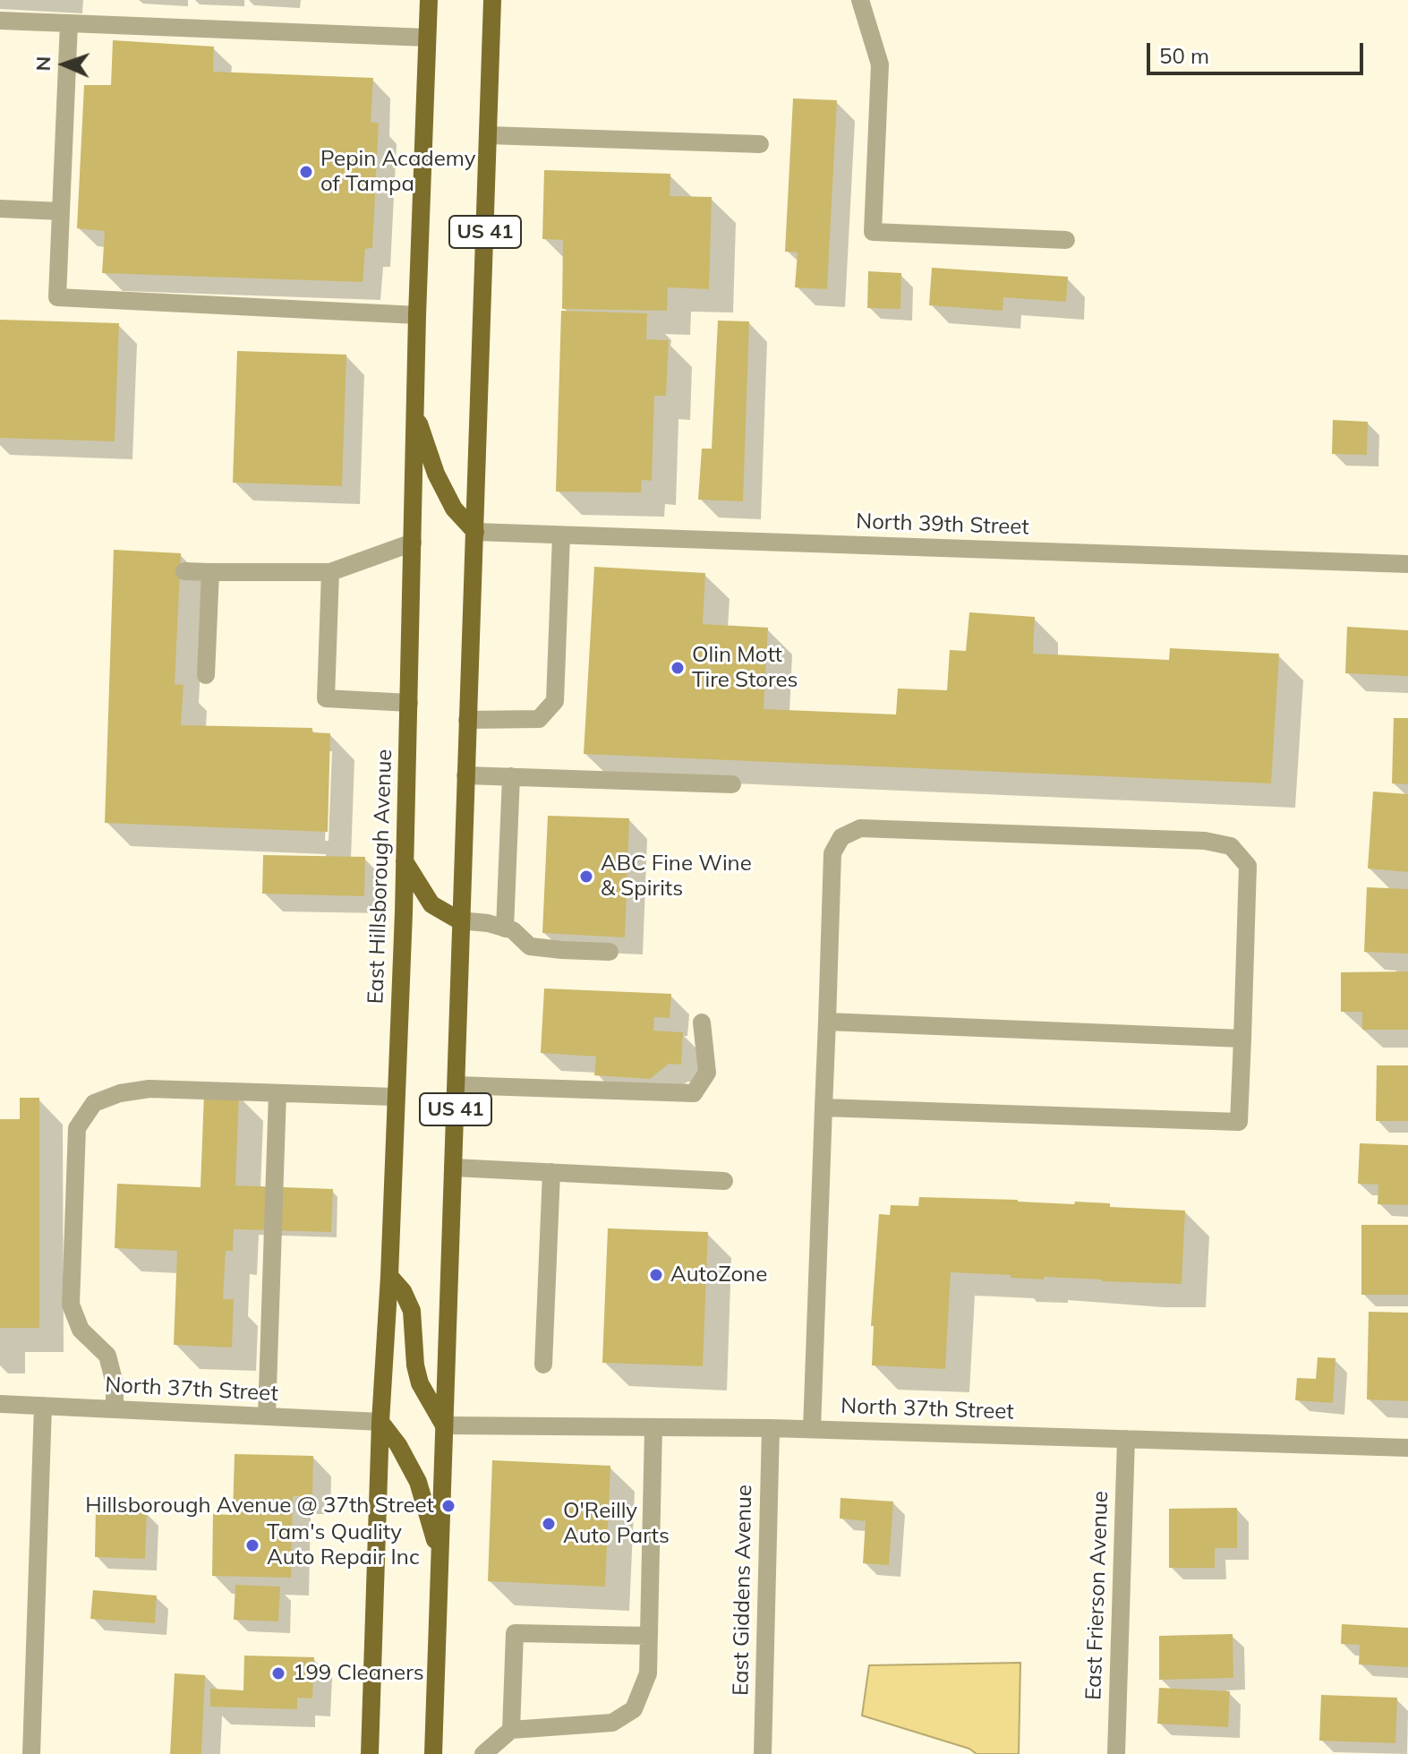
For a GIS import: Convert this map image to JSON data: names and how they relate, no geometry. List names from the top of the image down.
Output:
{
  "streets": {
    "main road": ["US 41", "East Hillsborough Avenue"],
    "street": [
      "North 39th Street",
      "North 37th Street",
      "East Giddens Avenue",
      "East Frierson Avenue"
    ]
  },
  "crossings": [
    ["US 41", "North 39th Street"],
    ["US 41", "North 37th Street"],
    ["East Hillsborough Avenue", "North 37th Street"],
    ["North 37th Street", "East Giddens Avenue"],
    ["North 37th Street", "East Frierson Avenue"]
  ],
  "places": [
    "Pepin Academy of Tampa",
    "Olin Mott Tire Stores",
    "ABC Fine Wine & Spirits",
    "AutoZone",
    "Hillsborough Avenue @ 37th Street",
    "O'Reilly Auto Parts",
    "Tam's Quality Auto Repair Inc",
    "199 Cleaners"
  ],
  "scale_bar": "50 m",
  "north": "left"
}
